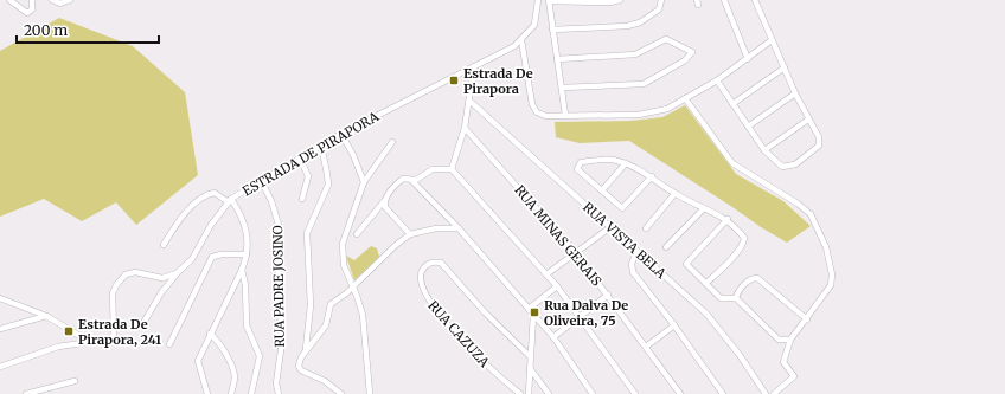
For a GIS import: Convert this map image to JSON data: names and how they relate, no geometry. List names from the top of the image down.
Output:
{
  "streets": {
    "street": [
      "ESTRADA DE PIRAPORA",
      "RUA MINAS GERAIS",
      "RUA VISTA BELA",
      "RUA PADRE JOSINO",
      "RUA CAZUZA"
    ]
  },
  "crossings": [
    ["ESTRADA DE PIRAPORA", "RUA PADRE JOSINO"]
  ],
  "places": {
    "transit": ["Estrada De Pirapora", "Rua Dalva De Oliveira, 75", "Estrada De Pirapora, 241"]
  },
  "scale_bar": "200 m"
}
